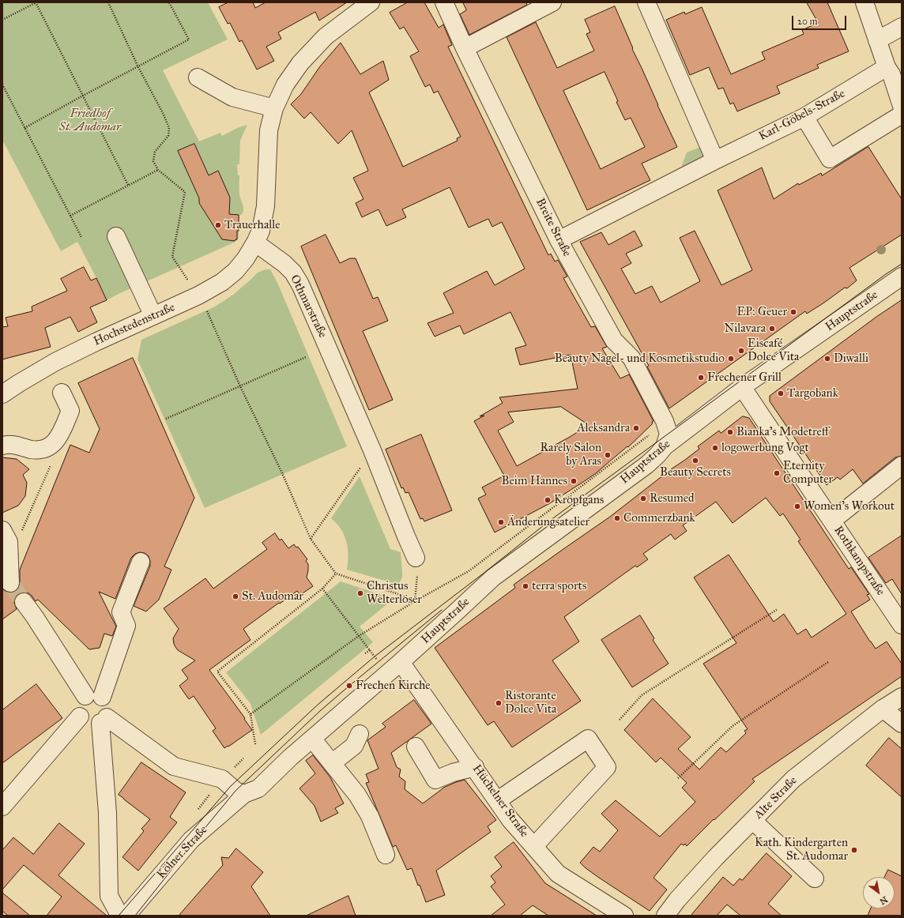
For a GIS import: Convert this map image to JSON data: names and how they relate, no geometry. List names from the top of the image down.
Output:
{
  "streets": {
    "street": [
      "Karl-Göbels-Straße",
      "Breite Straße",
      "Othmarstraße",
      "Hauptstraße",
      "Hochstedenstraße",
      "Rothkampstraße",
      "Alte Straße",
      "Hüchelner Straße",
      "Kölner Straße"
    ]
  },
  "crossings": [
    ["Karl-Göbels-Straße", "Breite Straße"],
    ["Breite Straße", "Hauptstraße"],
    ["Othmarstraße", "Hochstedenstraße"],
    ["Hauptstraße", "Rothkampstraße"],
    ["Hauptstraße", "Hüchelner Straße"],
    ["Hauptstraße", "Kölner Straße"],
    ["Hüchelner Straße", "Kölner Straße"]
  ],
  "parks": ["Friedhof St. Audomar"],
  "places": [
    "Trauerhalle",
    "EP: Geuer",
    "Nilavara",
    "Eiscafé Dolce Vita",
    "Beauty Nagel- und Kosmetikstudio",
    "Diwalli",
    "Frechener Grill",
    "Targobank",
    "Aleksandra",
    "Bianka's Modetreff",
    "logowerbung Vogt",
    "Rarely Salon by Aras",
    "Beauty Secrets",
    "Eternity Computer",
    "Beim Hannes",
    "Resumed",
    "Kröpfgans",
    "Women's Workout",
    "Commerzbank",
    "Änderungsatelier",
    "terra sports",
    "Christus Welterlöser",
    "St. Audomar",
    "Frechen Kirche",
    "Ristorante Dolce Vita",
    "Kath. Kindergarten St. Audomar"
  ],
  "scale_bar": "20 m",
  "north": "bottom right"
}
